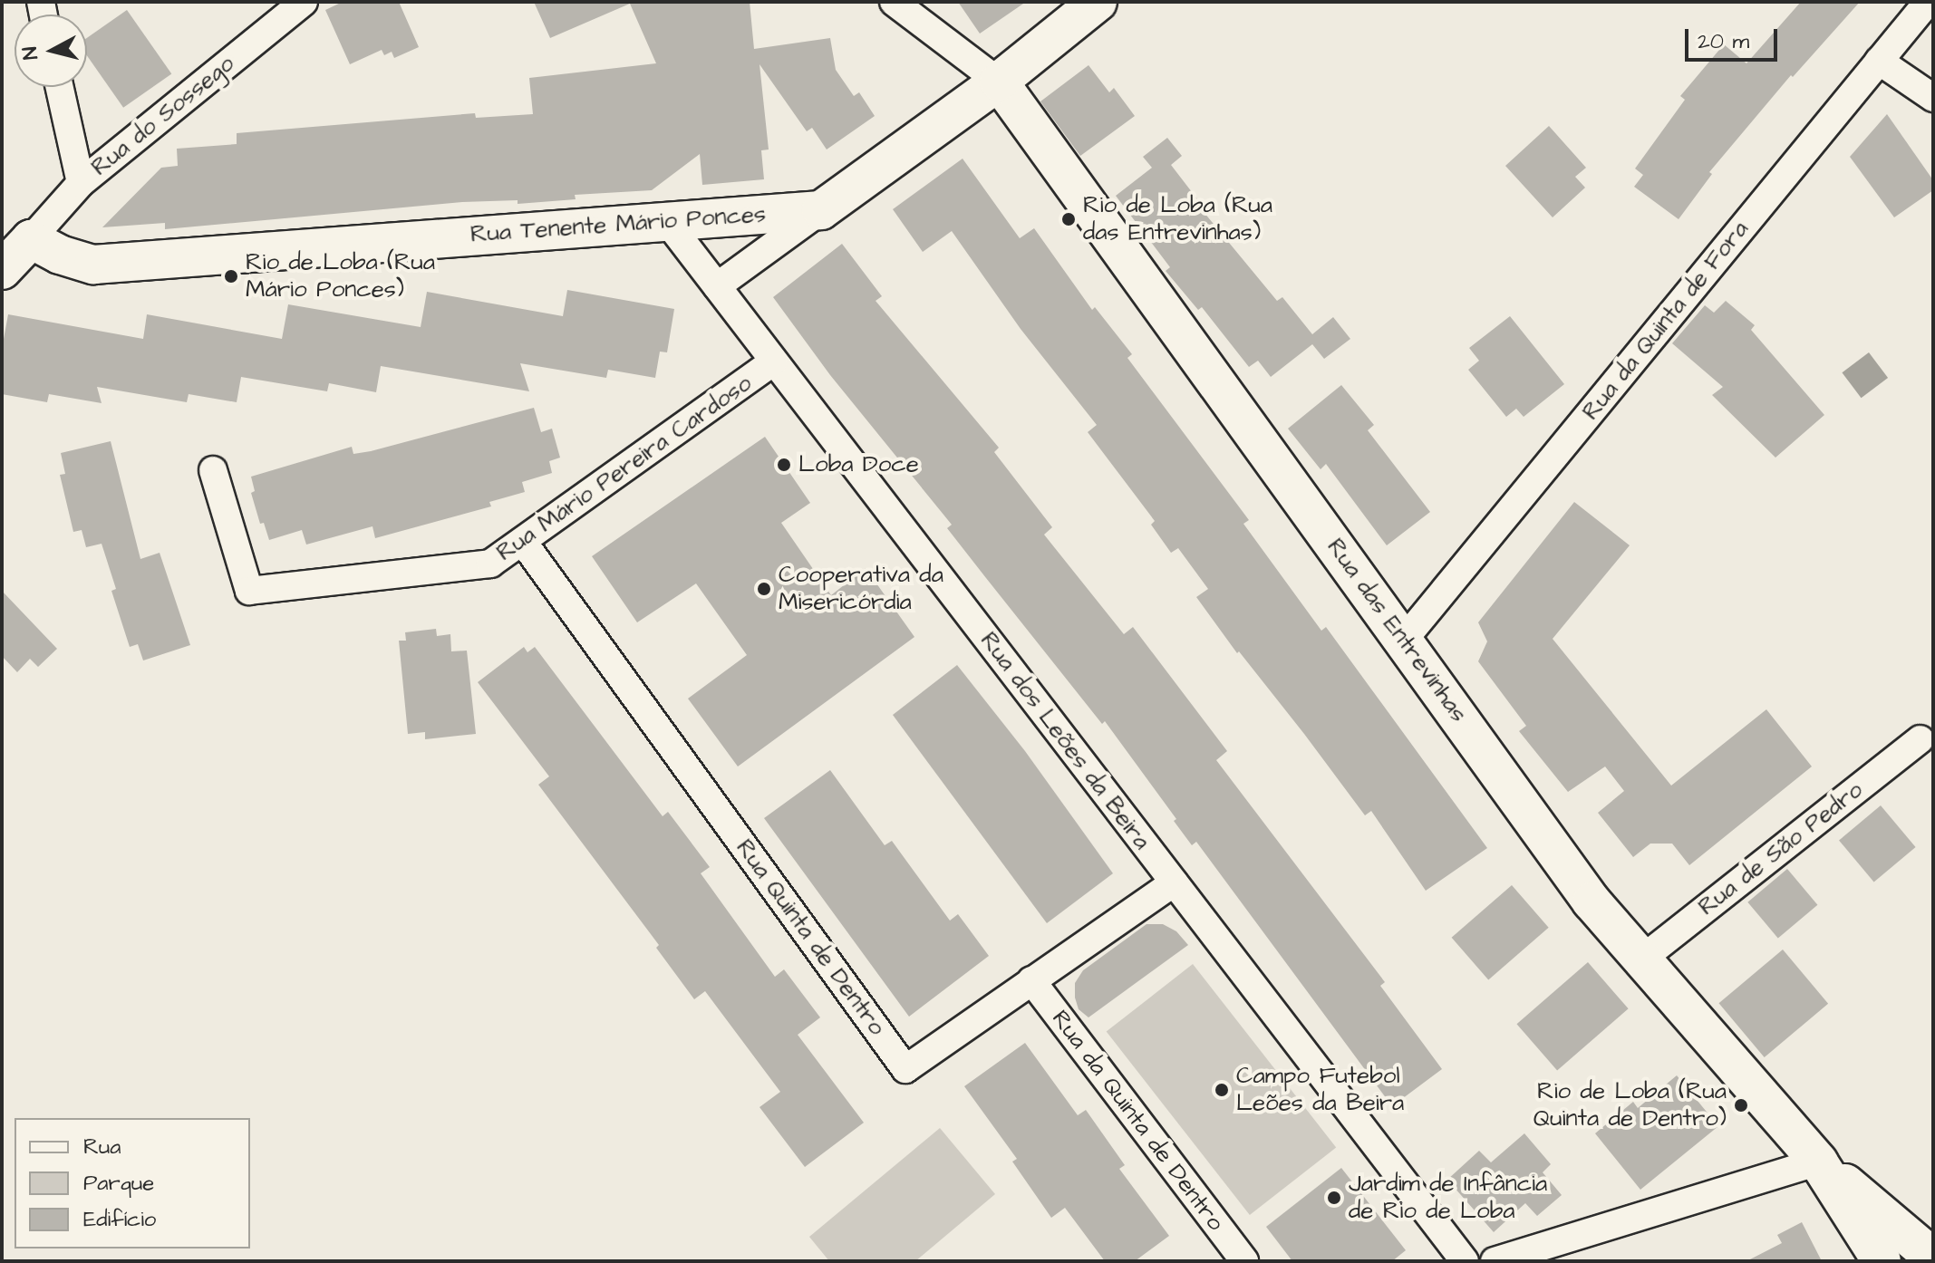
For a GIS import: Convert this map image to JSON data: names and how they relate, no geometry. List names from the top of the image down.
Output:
{
  "streets": {
    "street": [
      "Rua do Sossego",
      "Rua Tenente Mário Ponces",
      "Rua da Quinta de Fora",
      "Rua Mário Pereira Cardoso",
      "Rua das Entrevinhas",
      "Rua dos Leões da Beira",
      "Rua de São Pedro",
      "Rua Quinta de Dentro",
      "Rua da Quinta de Dentro"
    ]
  },
  "crossings": [
    ["Rua do Sossego", "Rua Tenente Mário Ponces"],
    ["Rua Tenente Mário Ponces", "Rua das Entrevinhas"],
    ["Rua Tenente Mário Ponces", "Rua dos Leões da Beira"],
    ["Rua da Quinta de Fora", "Rua das Entrevinhas"],
    ["Rua Mário Pereira Cardoso", "Rua dos Leões da Beira"],
    ["Rua Mário Pereira Cardoso", "Rua Quinta de Dentro"],
    ["Rua das Entrevinhas", "Rua de São Pedro"],
    ["Rua dos Leões da Beira", "Rua Quinta de Dentro"],
    ["Rua Quinta de Dentro", "Rua da Quinta de Dentro"]
  ],
  "places": [
    "Rio de Loba (Rua das Entrevinhas)",
    "Rio de Loba (Rua Mário Ponces)",
    "Loba Doce",
    "Cooperativa da Misericórdia",
    "Campo Futebol Leões da Beira",
    "Rio de Loba (Rua Quinta de Dentro)",
    "Jardim de Infância de Rio de Loba"
  ],
  "legend": ["Rua", "Parque", "Edifício"],
  "scale_bar": "20 m",
  "north": "left"
}
